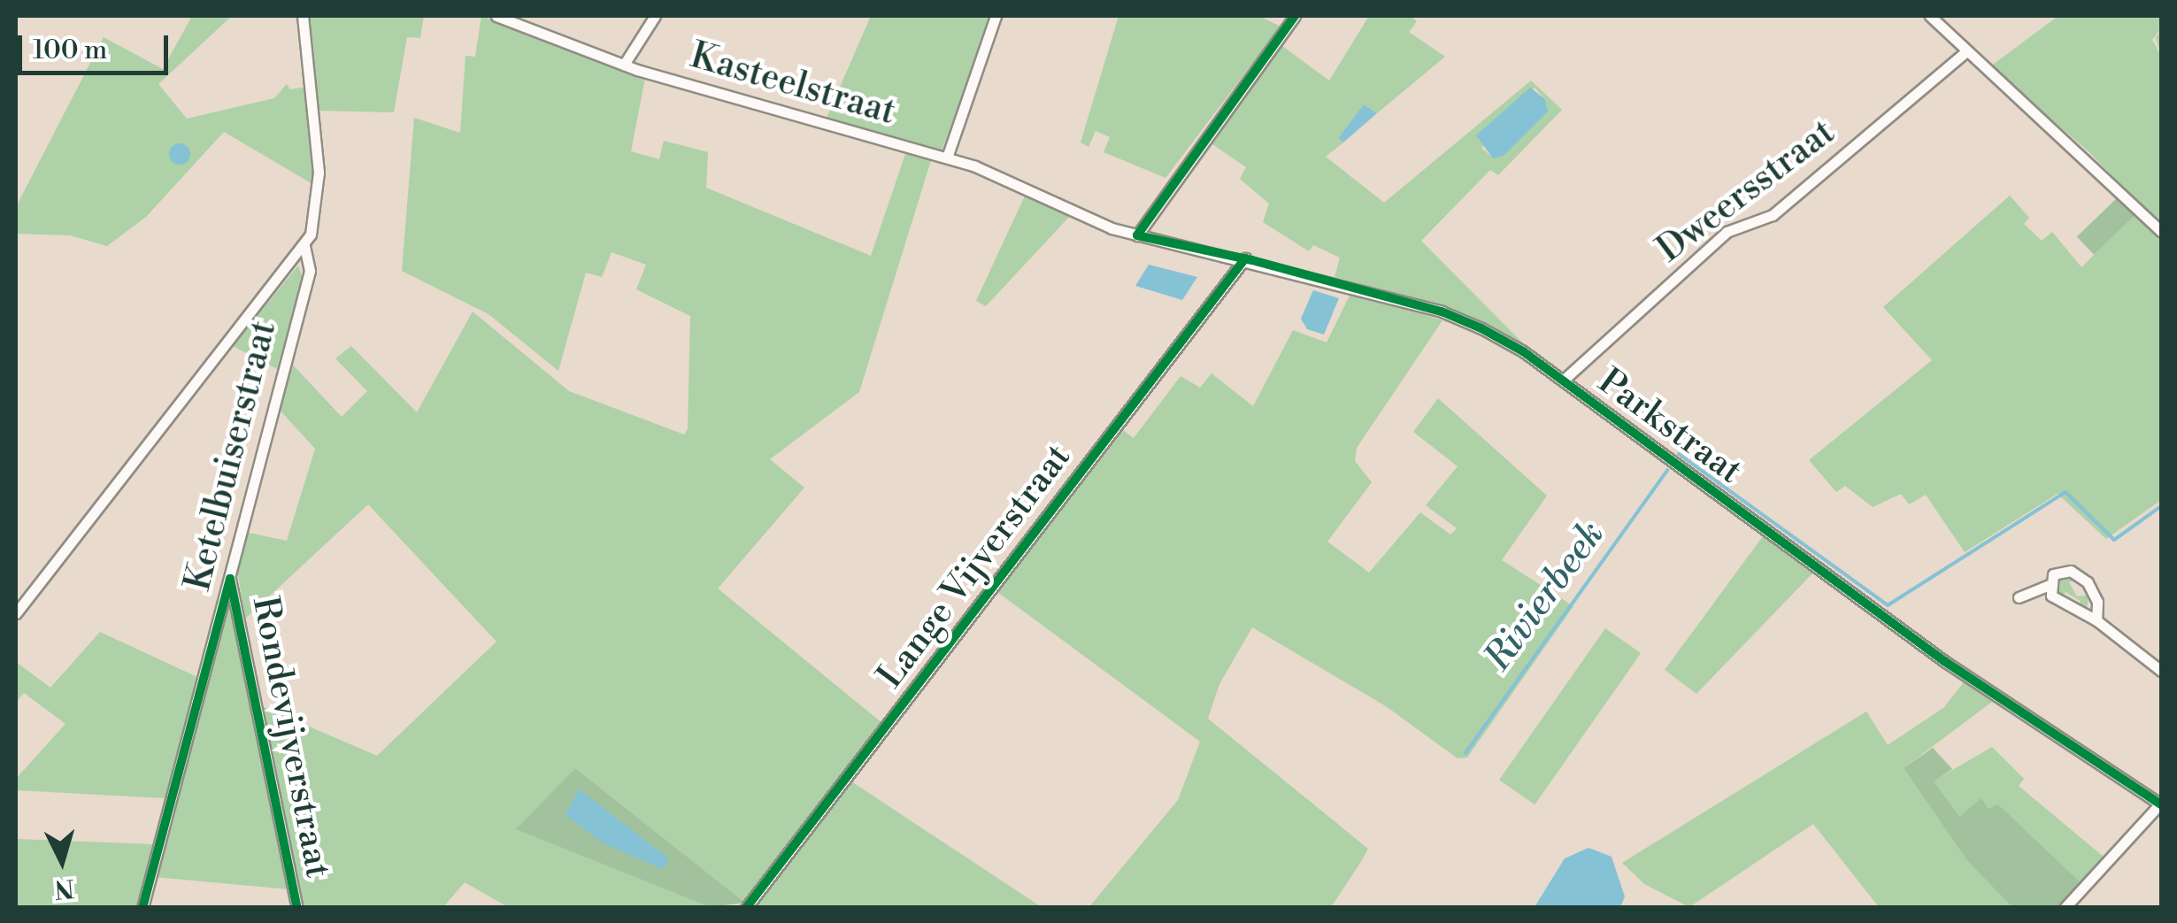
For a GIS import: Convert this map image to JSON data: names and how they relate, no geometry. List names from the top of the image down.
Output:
{
  "streets": {
    "street": [
      "Kasteelstraat",
      "Dweersstraat",
      "Parkstraat",
      "Ketelbuiserstraat",
      "Lange Vijverstraat",
      "Rondevijverstraat"
    ]
  },
  "crossings": [
    ["Kasteelstraat", "Parkstraat"],
    ["Dweersstraat", "Parkstraat"],
    ["Parkstraat", "Lange Vijverstraat"],
    ["Ketelbuiserstraat", "Rondevijverstraat"]
  ],
  "water": ["Rivierbeek"],
  "scale_bar": "100 m",
  "north": "bottom"
}
